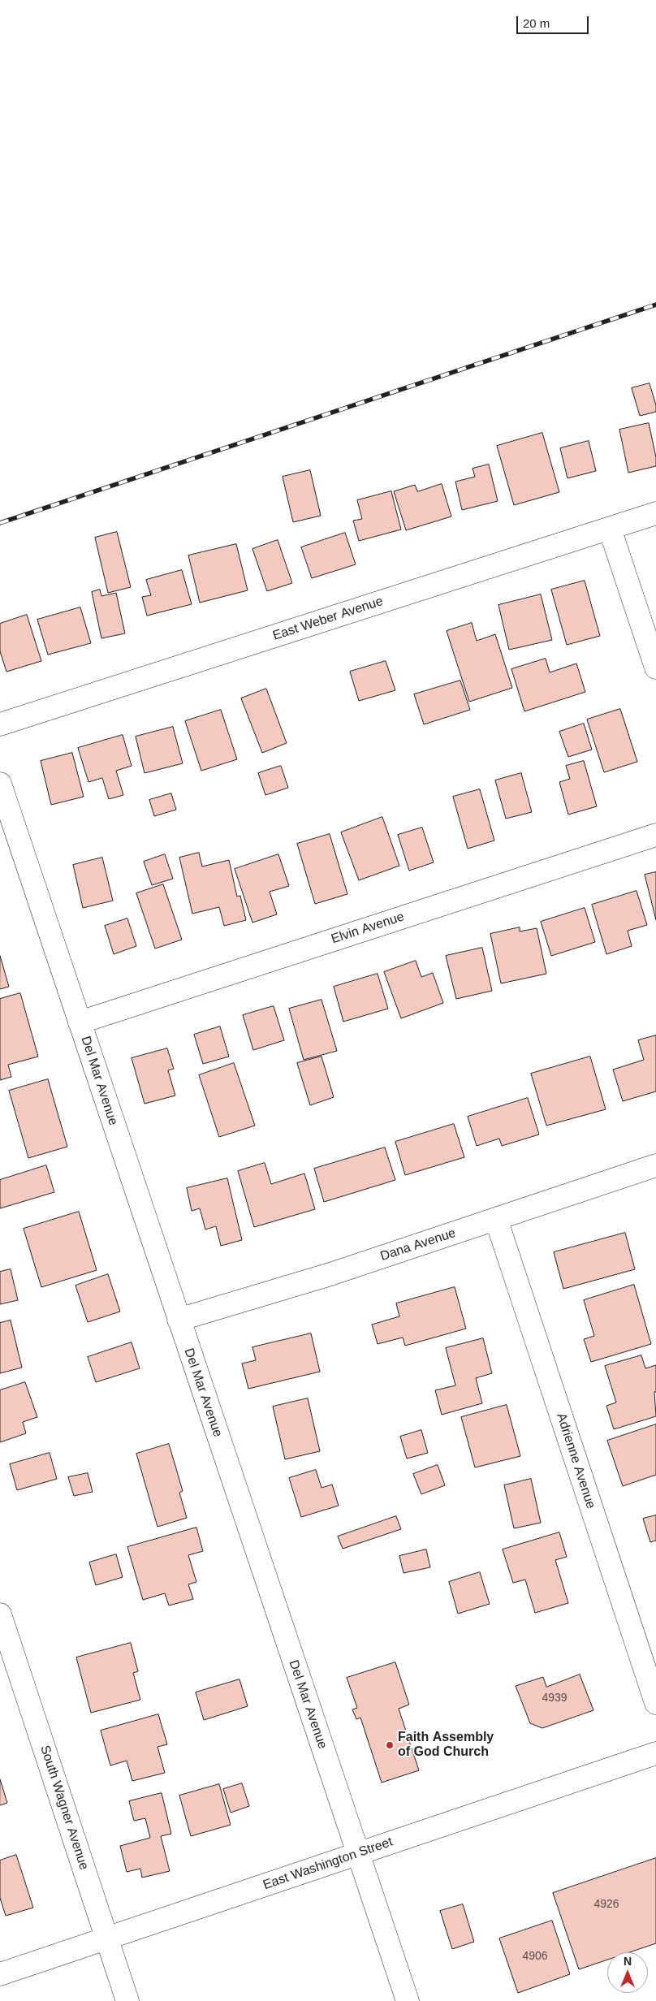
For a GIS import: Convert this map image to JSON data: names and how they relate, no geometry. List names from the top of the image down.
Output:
{
  "streets": {
    "street": [
      "East Weber Avenue",
      "Elvin Avenue",
      "Del Mar Avenue",
      "Dana Avenue",
      "Adrienne Avenue",
      "South Wagner Avenue",
      "East Washington Street"
    ]
  },
  "crossings": [
    ["Elvin Avenue", "Del Mar Avenue"],
    ["Del Mar Avenue", "Dana Avenue"],
    ["Del Mar Avenue", "East Washington Street"],
    ["Dana Avenue", "Adrienne Avenue"],
    ["South Wagner Avenue", "East Washington Street"]
  ],
  "places": ["Faith Assembly of God Church"],
  "house_numbers": ["4939", "4926", "4906"],
  "scale_bar": "20 m",
  "north": "top"
}
